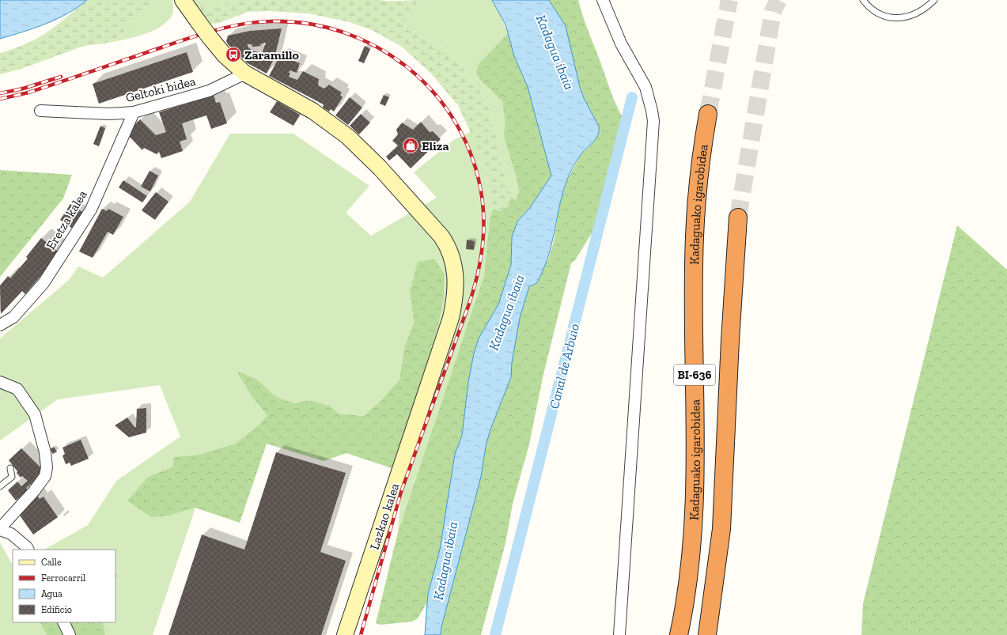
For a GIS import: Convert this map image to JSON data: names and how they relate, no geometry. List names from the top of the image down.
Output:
{
  "streets": {
    "highway": ["Kadaguako igarobidea", "BI-636"],
    "street": ["Geltoki bidea", "Eretza kalea", "Lazkao kalea"]
  },
  "crossings": [
    ["Geltoki bidea", "Eretza kalea"],
    ["Geltoki bidea", "Lazkao kalea"]
  ],
  "water": ["Kadagua ibaia", "Canal de Arbuio"],
  "places": {
    "bus stop": ["Zaramillo"],
    "shop": ["Eliza"]
  },
  "legend": [
    "Calle",
    "Ferrocarril",
    "Agua",
    "Edificio"
  ]
}
